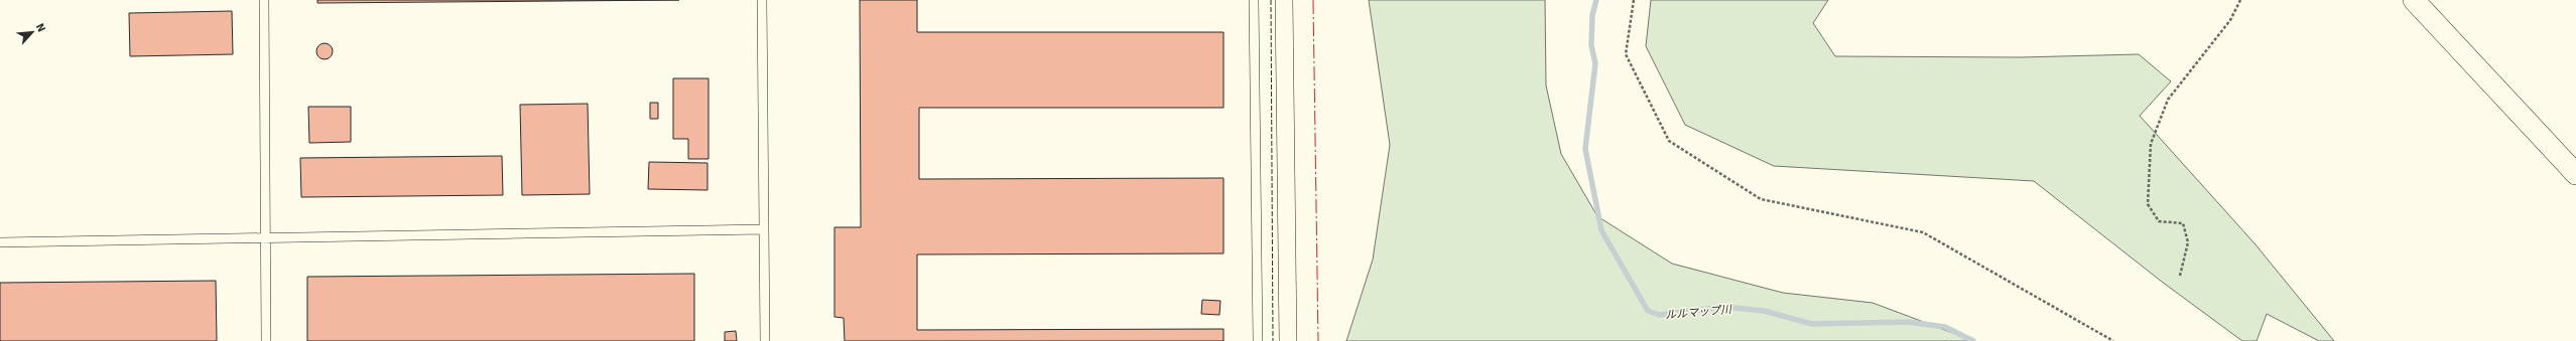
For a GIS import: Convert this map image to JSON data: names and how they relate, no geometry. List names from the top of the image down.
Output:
{
  "water": ["ルルマップ川"],
  "north": "top right"
}
